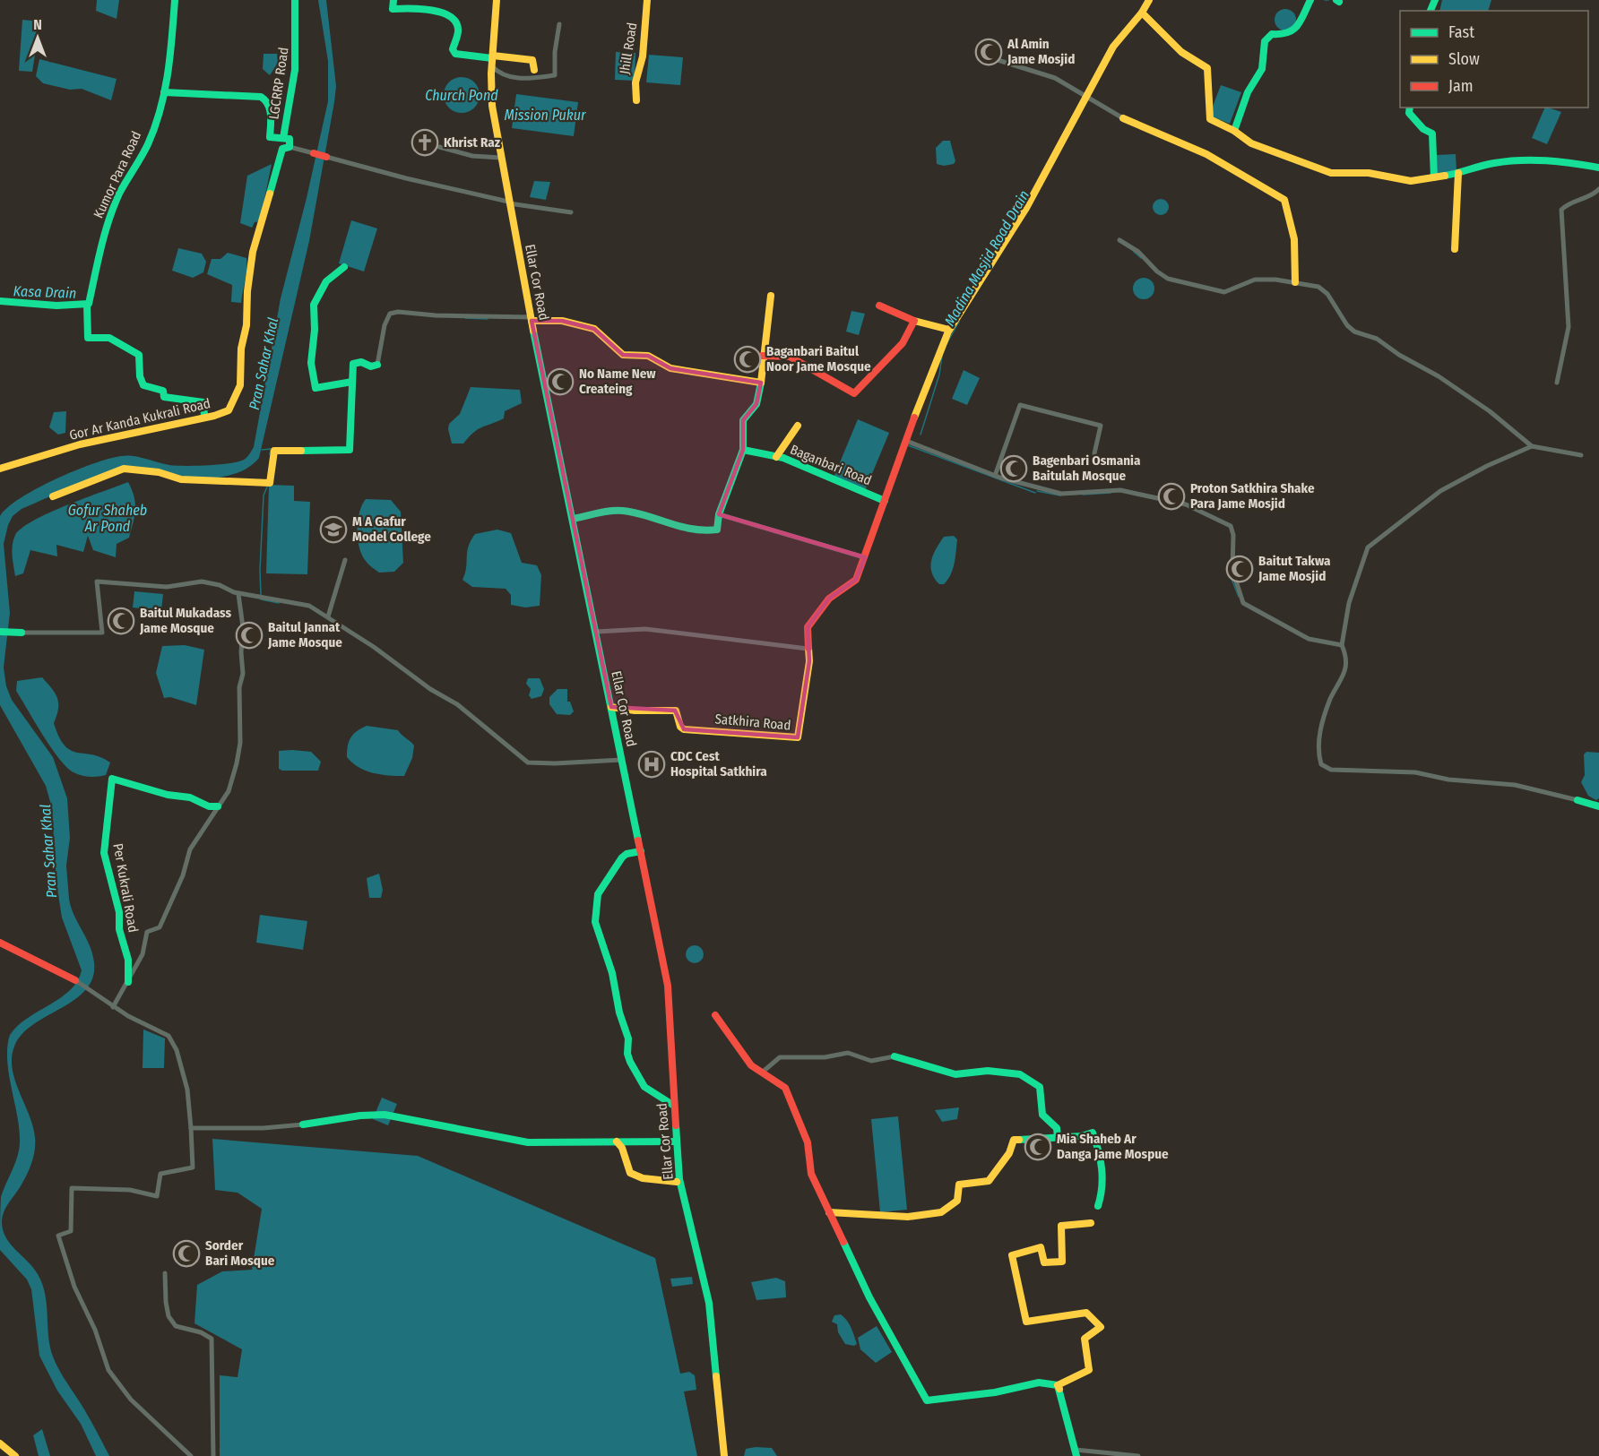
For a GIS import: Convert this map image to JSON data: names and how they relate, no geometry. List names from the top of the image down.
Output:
{
  "streets": {
    "street": [
      "Jhill Road",
      "LGCRRP Road",
      "Kumor Para Road",
      "Ellar Cor Road",
      "Gor Ar Kanda Kukrali Road",
      "Baganbari Road",
      "Satkhira Road",
      "Per Kukrali Road"
    ]
  },
  "crossings": [
    ["Kumor Para Road", "Gor Ar Kanda Kukrali Road"],
    ["Ellar Cor Road", "Satkhira Road"],
    ["Baganbari Road", "Satkhira Road"]
  ],
  "water": [
    "Church Pond",
    "Mission Pukur",
    "Madina Masjid Road Drain",
    "Kasa Drain",
    "Pran Sahar Khal",
    "Gofur Shaheb Ar Pond"
  ],
  "places": {
    "mosque": [
      "Al Amin Jame Mosjid",
      "Baganbari Baitul Noor Jame Mosque",
      "No Name New Createing",
      "Bagenbari Osmania Baitulah Mosque",
      "Proton Satkhira Shake Para Jame Mosjid",
      "Baitut Takwa Jame Mosjid",
      "Baitul Mukadass Jame Mosque",
      "Baitul Jannat Jame Mosque",
      "Mia Shaheb Ar Danga Jame Mospue",
      "Sorder Bari Mosque"
    ],
    "church": ["Khrist Raz"],
    "school or university": ["M A Gafur Model College"],
    "hospital": ["CDC Cest Hospital Satkhira"]
  },
  "legend": ["Fast", "Slow", "Jam"],
  "north": "top"
}
